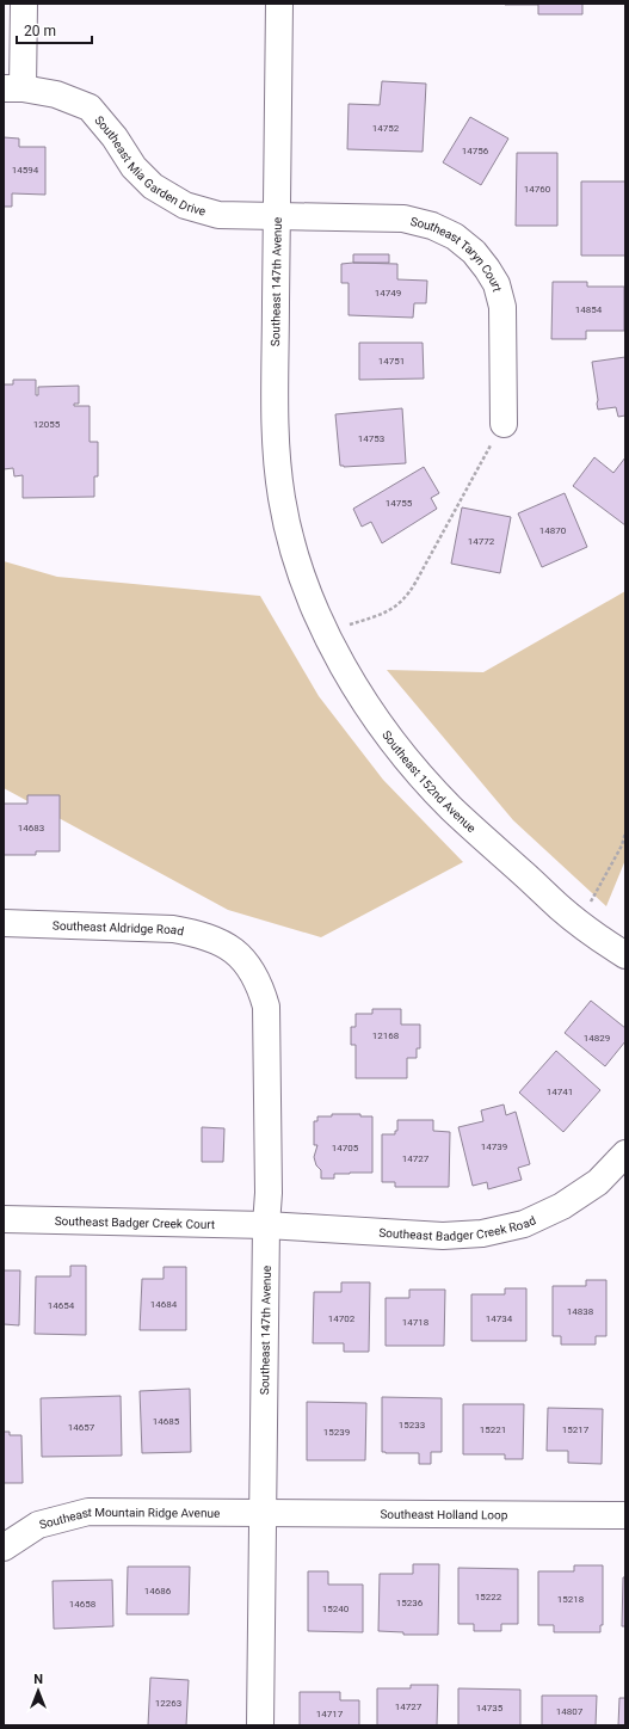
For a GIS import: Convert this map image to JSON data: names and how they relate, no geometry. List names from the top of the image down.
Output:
{
  "streets": {
    "street": [
      "Southeast Mia Garden Drive",
      "Southeast Taryn Court",
      "Southeast 147th Avenue",
      "Southeast 152nd Avenue",
      "Southeast Aldridge Road",
      "Southeast Badger Creek Court",
      "Southeast Badger Creek Road",
      "Southeast Holland Loop",
      "Southeast Mountain Ridge Avenue"
    ]
  },
  "crossings": [
    ["Southeast Mia Garden Drive", "Southeast Taryn Court"],
    ["Southeast Mia Garden Drive", "Southeast 147th Avenue"],
    ["Southeast Taryn Court", "Southeast 147th Avenue"],
    ["Southeast 147th Avenue", "Southeast 152nd Avenue"],
    ["Southeast 147th Avenue", "Southeast Aldridge Road"],
    ["Southeast 147th Avenue", "Southeast Badger Creek Court"],
    ["Southeast 147th Avenue", "Southeast Badger Creek Road"],
    ["Southeast 147th Avenue", "Southeast Holland Loop"],
    ["Southeast 147th Avenue", "Southeast Mountain Ridge Avenue"],
    ["Southeast Badger Creek Court", "Southeast Badger Creek Road"],
    ["Southeast Holland Loop", "Southeast Mountain Ridge Avenue"]
  ],
  "house_numbers": [
    "14752",
    "14756",
    "14594",
    "14760",
    "14749",
    "14854",
    "14751",
    "12055",
    "14753",
    "14755",
    "14870",
    "14772",
    "14683",
    "12168",
    "14829",
    "14741",
    "14739",
    "14705",
    "14727",
    "14684",
    "14654",
    "14838",
    "14702",
    "14734",
    "14718",
    "14685",
    "15233",
    "14657",
    "15221",
    "15217",
    "15239",
    "14686",
    "15222",
    "15218",
    "15236",
    "14658",
    "15240",
    "12263",
    "14727",
    "14735",
    "14807",
    "14717"
  ],
  "scale_bar": "20 m",
  "north": "top"
}
